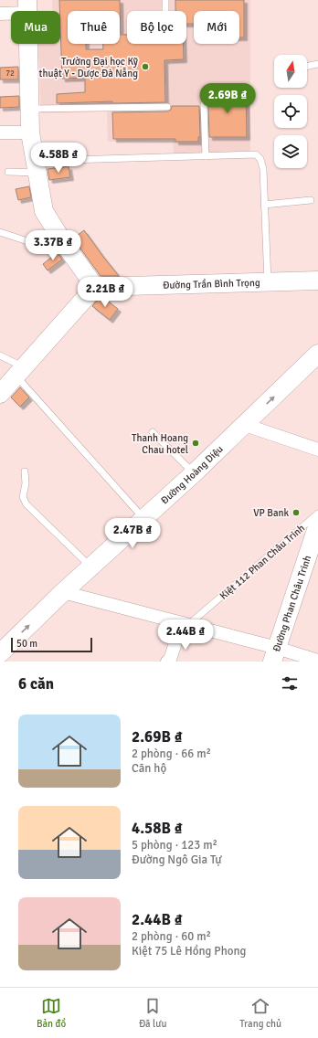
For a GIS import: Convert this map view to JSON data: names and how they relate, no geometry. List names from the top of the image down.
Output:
{
  "streets": {
    "street": ["Đường Trần Bình Trọng", "Đường Hoàng Diệu", "Đường Phan Châu Trinh"],
    "lane": ["Kiệt 112 Phan Châu Trinh"]
  },
  "one_way": ["Đường Hoàng Diệu"],
  "places": ["Trường Đại học Kỹ thuật Y - Dược Đà Nẵng", "Thanh Hoang Chau hotel", "VP Bank"],
  "house_numbers": ["72"],
  "scale_bar": "50 m",
  "north": "top",
  "page": {
    "chip": [
      "Mua",
      "Thuê",
      "Bộ lọc",
      "Mới"
    ],
    "price": [
      "2.69B ₫",
      "4.58B ₫",
      "3.37B ₫",
      "2.21B ₫",
      "2.47B ₫",
      "2.44B ₫"
    ],
    "scale": "50 m",
    "heading": "6 căn",
    "list": [
      {
        "name": "2.69B ₫",
        "note": "2 phòng · 66 m² · Căn hộ"
      },
      {
        "name": "4.58B ₫",
        "note": "5 phòng · 123 m² · Đường Ngô Gia Tự"
      },
      {
        "name": "2.44B ₫",
        "note": "2 phòng · 60 m² · Kiệt 75 Lê Hồng Phong"
      }
    ],
    "tabs": ["Bản đồ", "Đã lưu", "Trang chủ"]
  }
}
